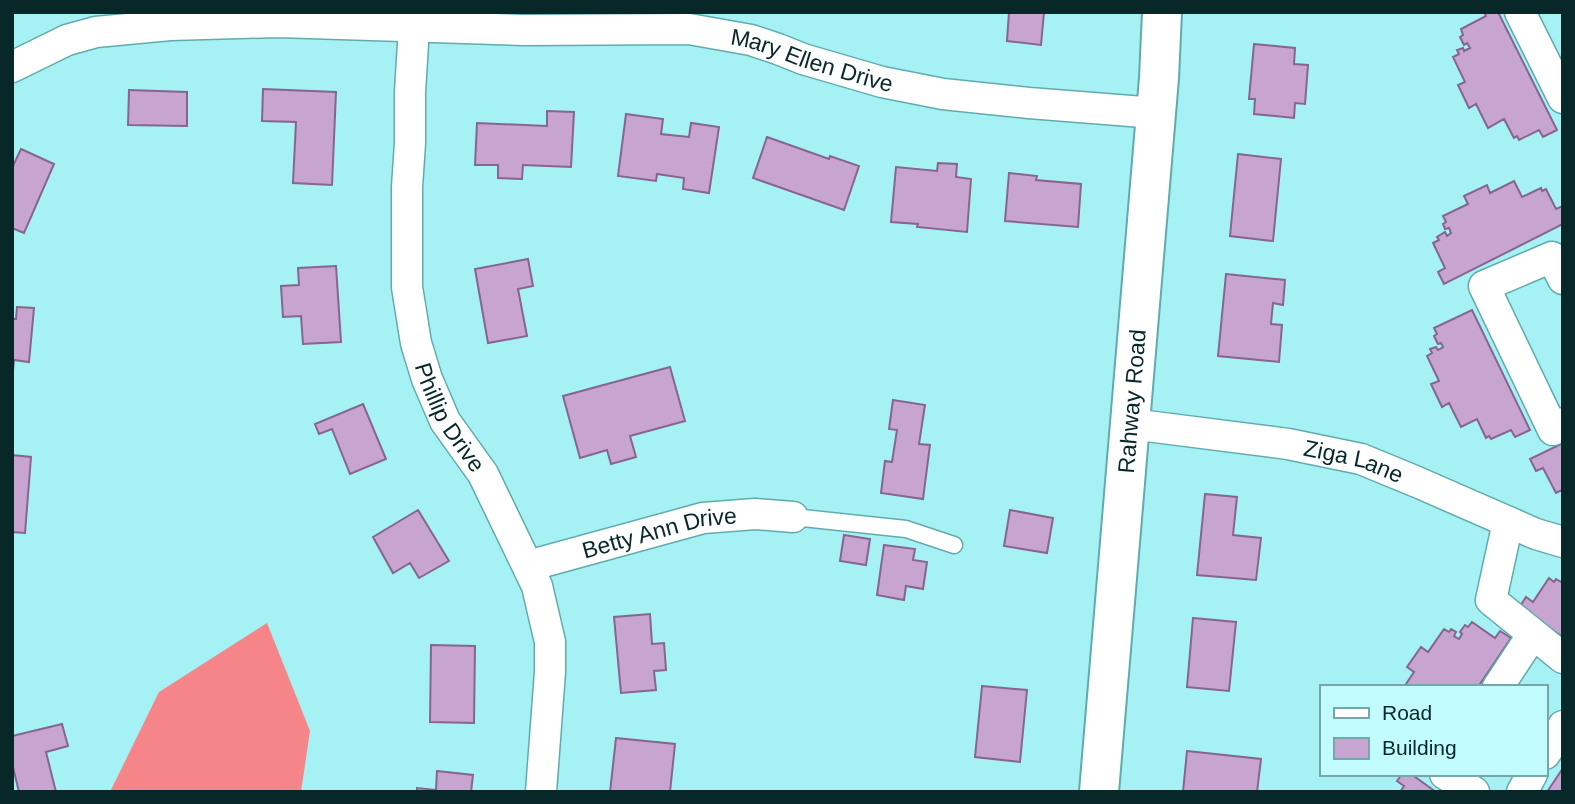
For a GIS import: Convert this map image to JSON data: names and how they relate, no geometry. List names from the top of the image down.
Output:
{
  "streets": {
    "street": [
      "Mary Ellen Drive",
      "Rahway Road",
      "Phillip Drive",
      "Ziga Lane",
      "Betty Ann Drive"
    ]
  },
  "crossings": [
    ["Mary Ellen Drive", "Rahway Road"],
    ["Mary Ellen Drive", "Phillip Drive"],
    ["Rahway Road", "Ziga Lane"],
    ["Phillip Drive", "Betty Ann Drive"]
  ],
  "legend": ["Road", "Building"]
}
